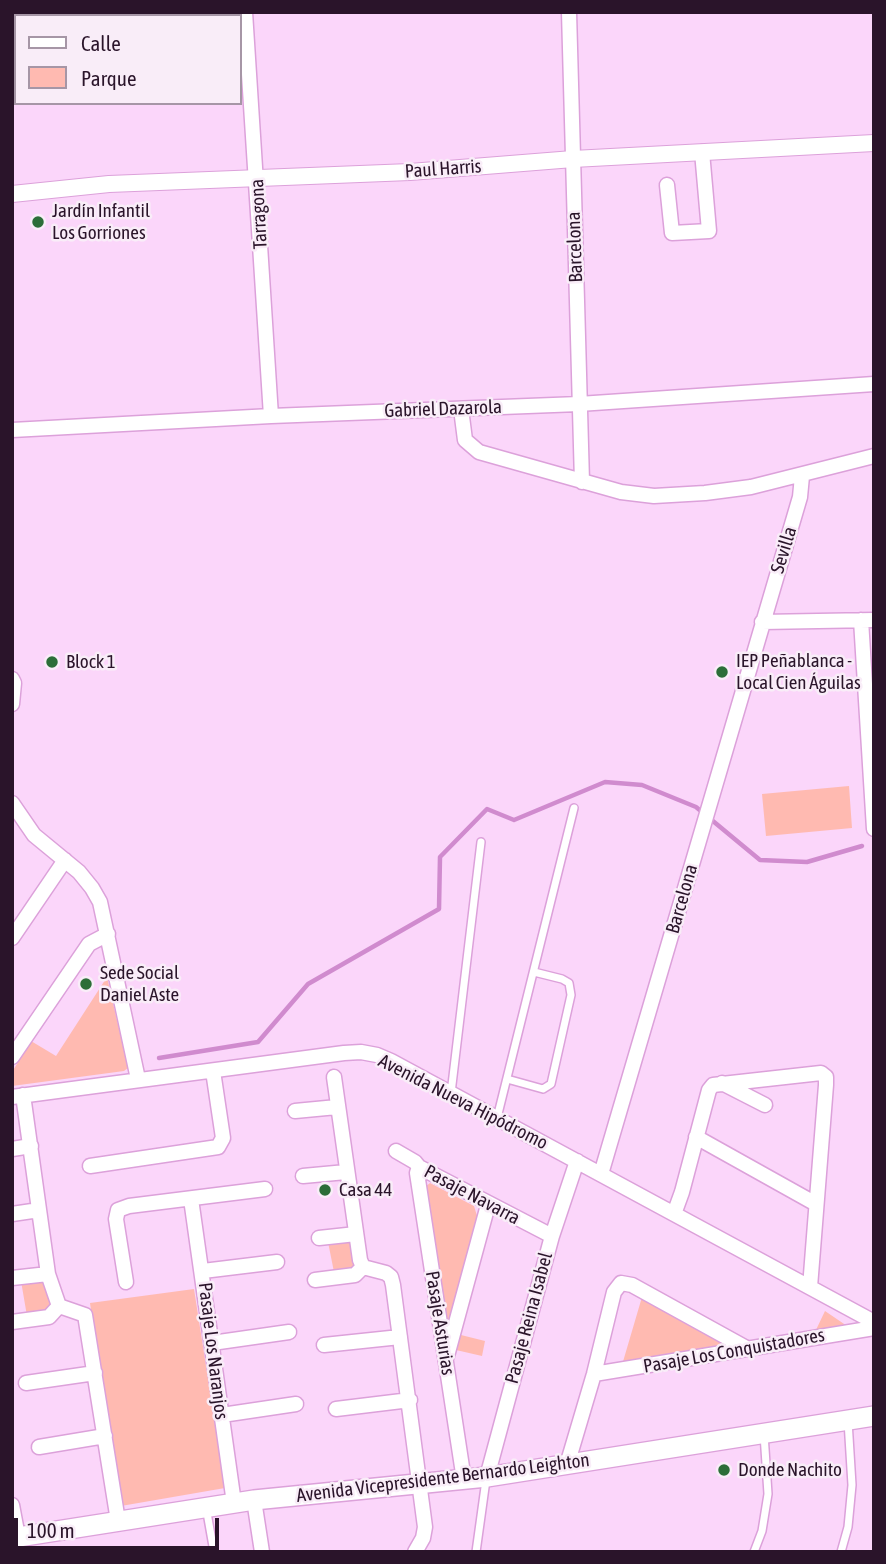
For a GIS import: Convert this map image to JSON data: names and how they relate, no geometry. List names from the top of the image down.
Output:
{
  "streets": {
    "main road": ["Avenida Vicepresidente Bernardo Leighton"],
    "street": [
      "Paul Harris",
      "Tarragona",
      "Barcelona",
      "Gabriel Dazarola",
      "Sevilla",
      "Avenida Nueva Hipódromo",
      "Pasaje Navarra",
      "Pasaje Reina Isabel",
      "Pasaje Asturias",
      "Pasaje Los Naranjos",
      "Pasaje Los Conquistadores"
    ]
  },
  "crossings": [
    ["Paul Harris", "Tarragona"],
    ["Paul Harris", "Barcelona"],
    ["Tarragona", "Gabriel Dazarola"],
    ["Barcelona", "Gabriel Dazarola"],
    ["Barcelona", "Sevilla"],
    ["Barcelona", "Avenida Nueva Hipódromo"],
    ["Avenida Nueva Hipódromo", "Pasaje Reina Isabel"],
    ["Avenida Nueva Hipódromo", "Pasaje Los Conquistadores"],
    ["Pasaje Navarra", "Pasaje Reina Isabel"],
    ["Pasaje Navarra", "Pasaje Asturias"],
    ["Pasaje Reina Isabel", "Avenida Vicepresidente Bernardo Leighton"],
    ["Pasaje Asturias", "Avenida Vicepresidente Bernardo Leighton"],
    ["Pasaje Los Naranjos", "Avenida Vicepresidente Bernardo Leighton"]
  ],
  "places": [
    "Jardín Infantil Los Gorriones",
    "Block 1",
    "IEP Peñablanca - Local Cien Águilas",
    "Sede Social Daniel Aste",
    "Casa 44",
    "Donde Nachito"
  ],
  "legend": ["Calle", "Parque"],
  "scale_bar": "100 m"
}
